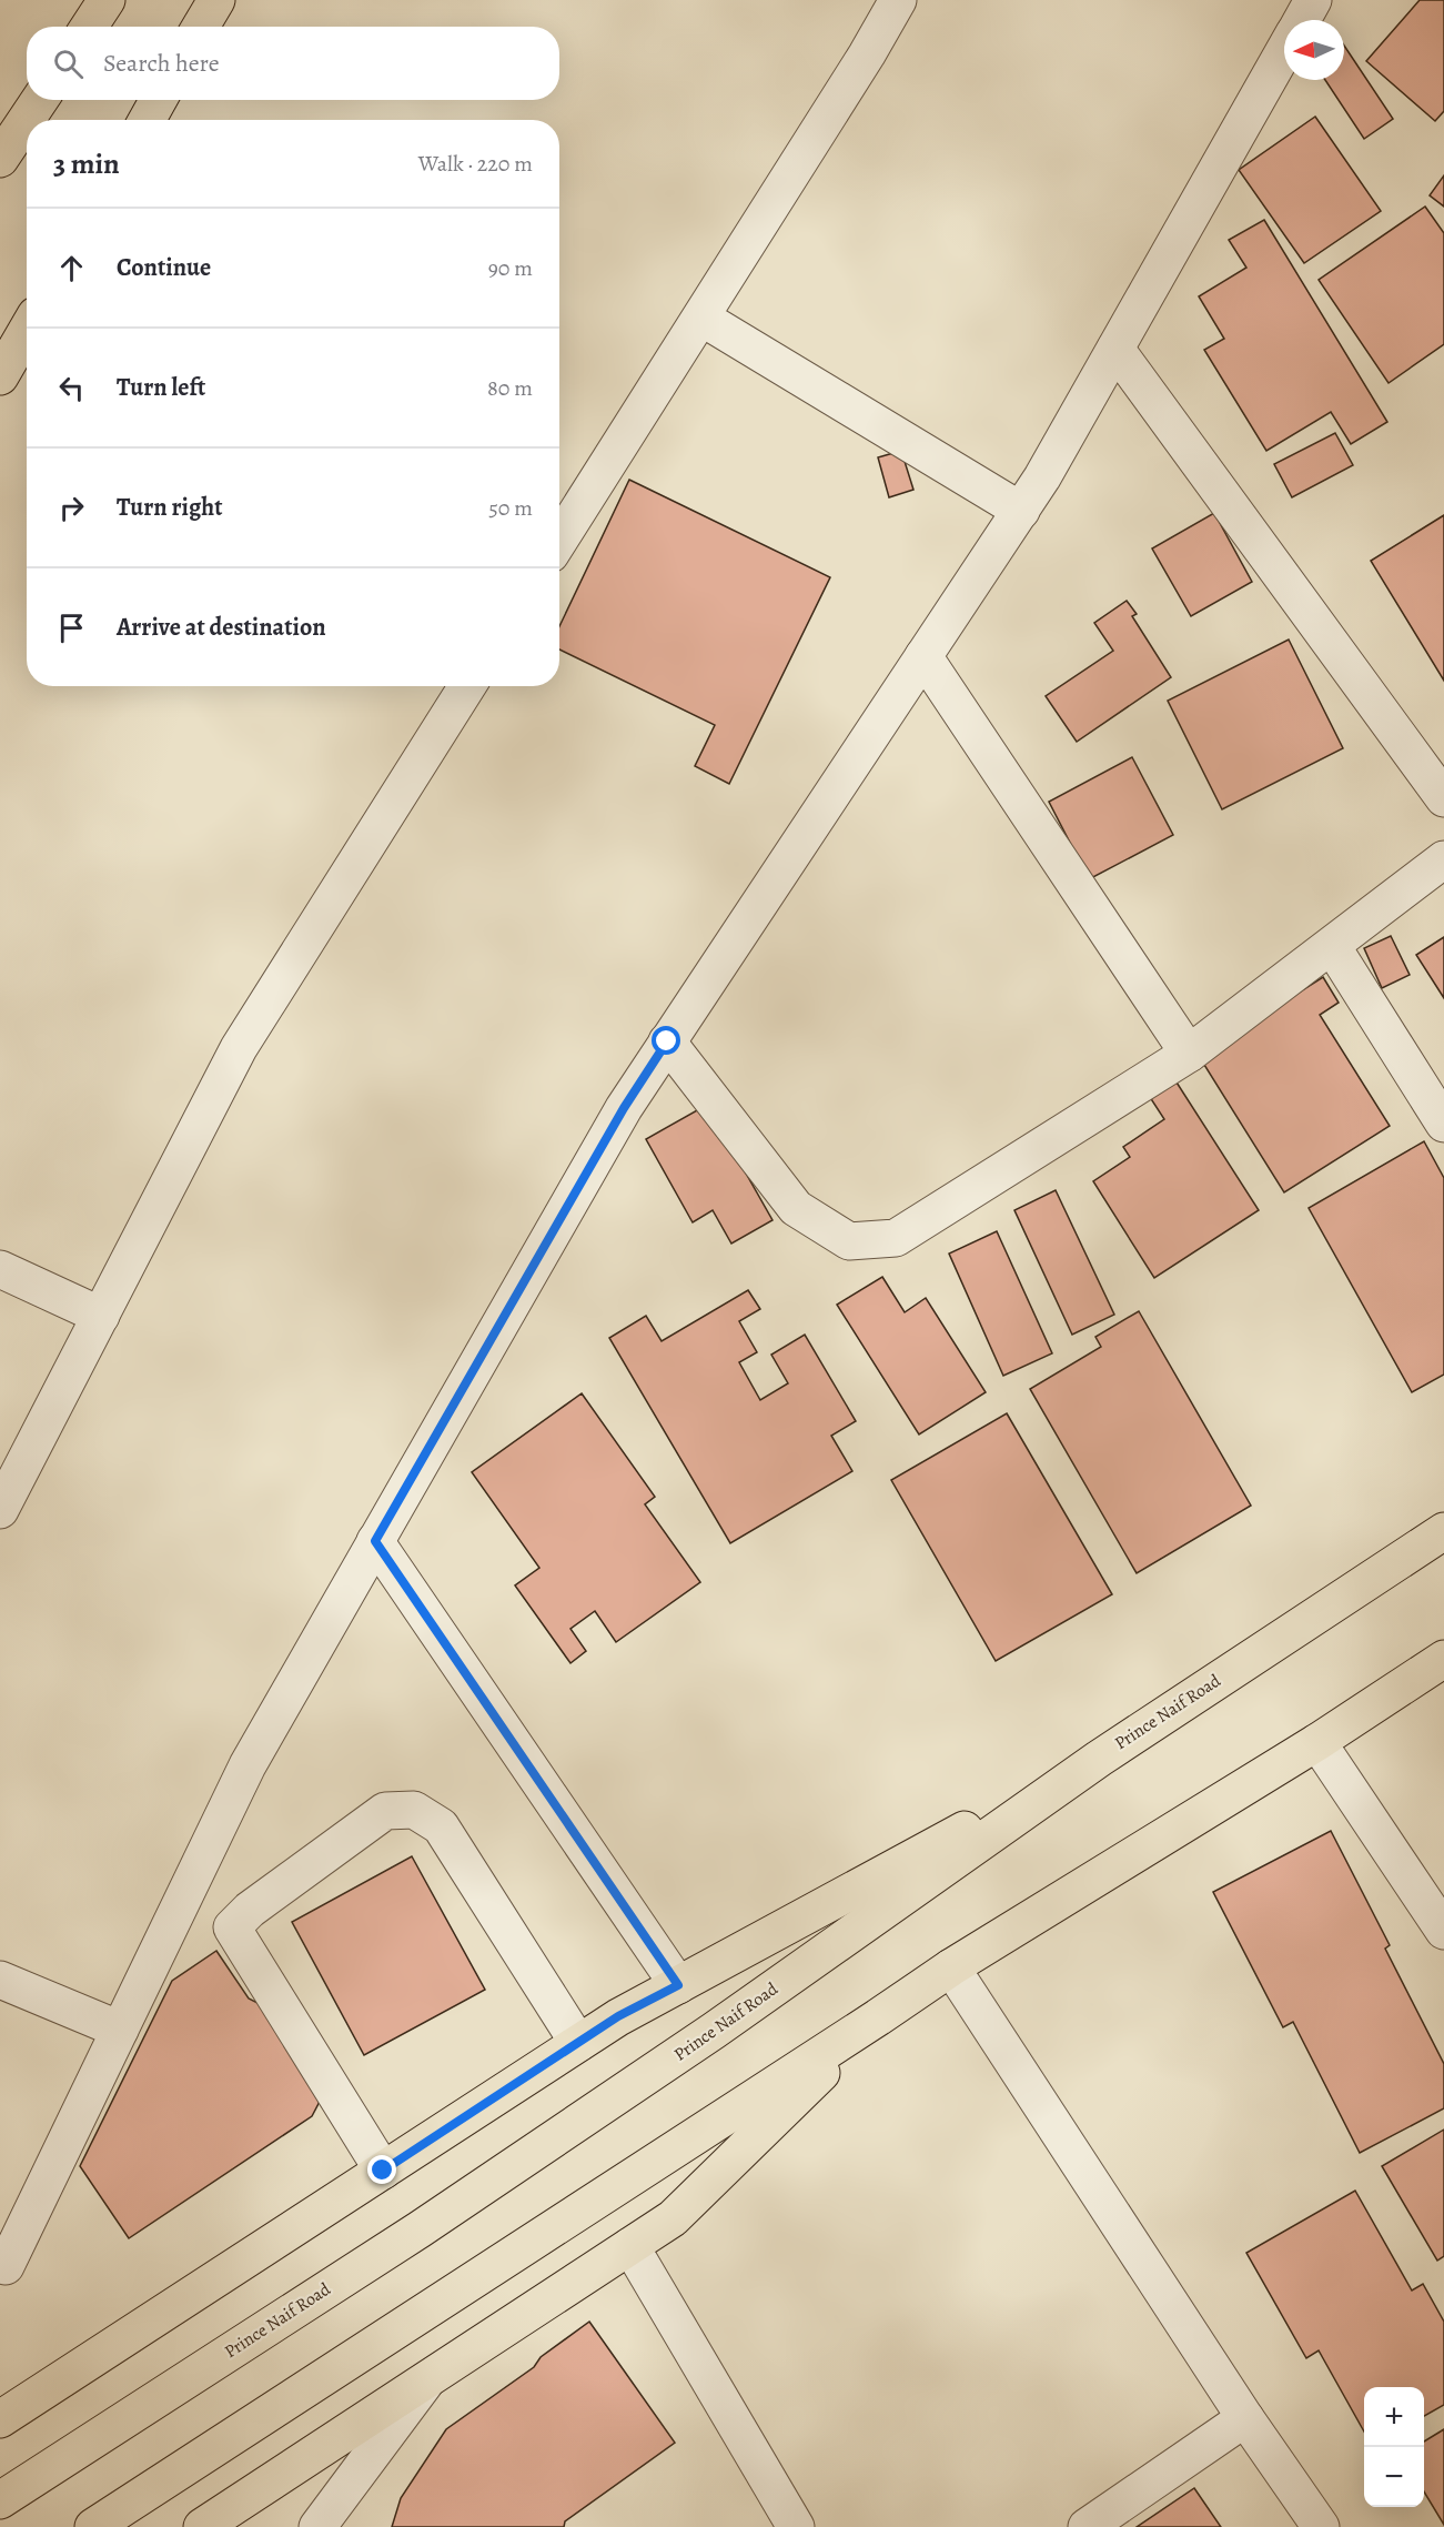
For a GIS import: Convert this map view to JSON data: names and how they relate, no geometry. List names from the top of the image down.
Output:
{
  "streets": {
    "main road": ["Prince Naif Road"]
  },
  "north": "left",
  "page": {
    "search": "Search here",
    "heading": ["3 min", "Walk · 220 m"],
    "list": [
      ["Continue", "90 m"],
      ["Turn left", "80 m"],
      ["Turn right", "50 m"],
      "Arrive at destination"
    ],
    "map_buttons": ["+", "−"]
  }
}
